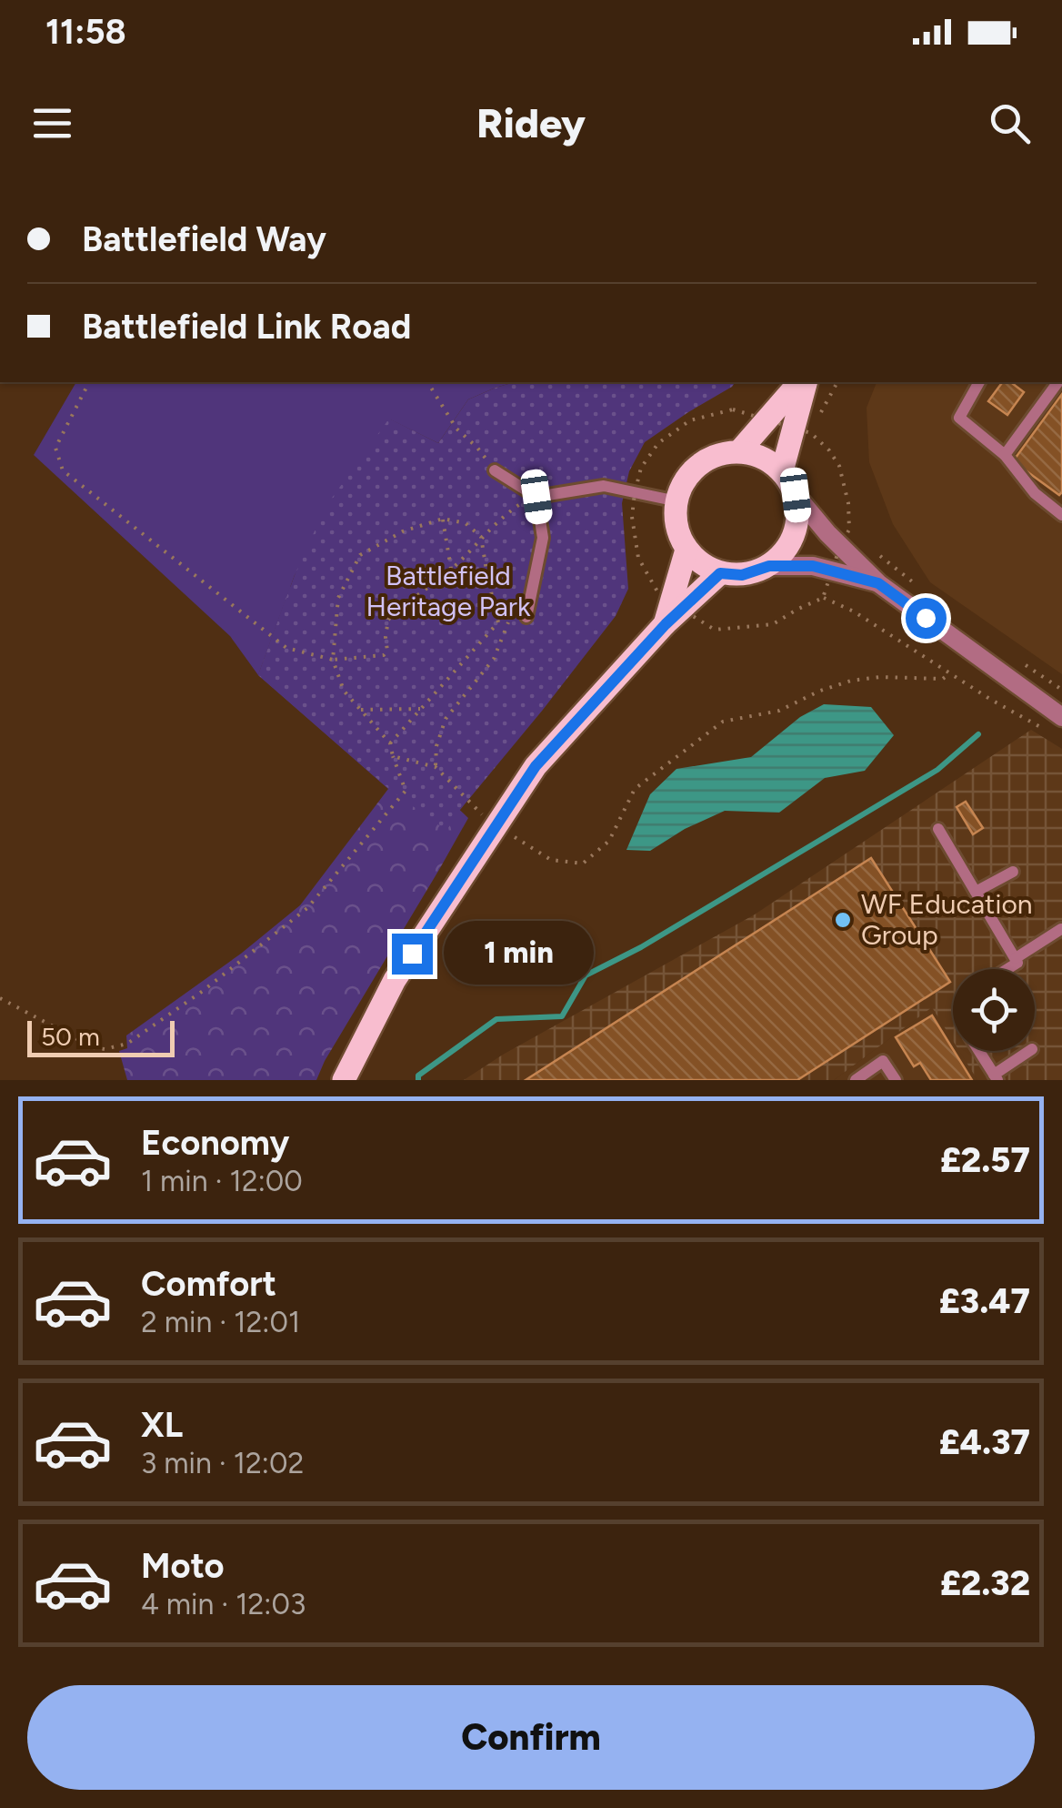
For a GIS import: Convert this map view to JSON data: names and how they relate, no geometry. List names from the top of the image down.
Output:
{
  "parks": ["Battlefield Heritage Park"],
  "places": ["WF Education Group"],
  "scale_bar": "50 m",
  "page": {
    "status": "11:58",
    "header": "Ridey",
    "banner": ["Battlefield Way", "Battlefield Link Road"],
    "bubble": "1 min",
    "scale": "50 m",
    "list": [
      {
        "name": "Economy",
        "note": "1 min · 12:00",
        "value": "£2.57"
      },
      {
        "name": "Comfort",
        "note": "2 min · 12:01",
        "value": "£3.47"
      },
      {
        "name": "XL",
        "note": "3 min · 12:02",
        "value": "£4.37"
      },
      {
        "name": "Moto",
        "note": "4 min · 12:03",
        "value": "£2.32"
      }
    ],
    "buttons": "Confirm"
  }
}
